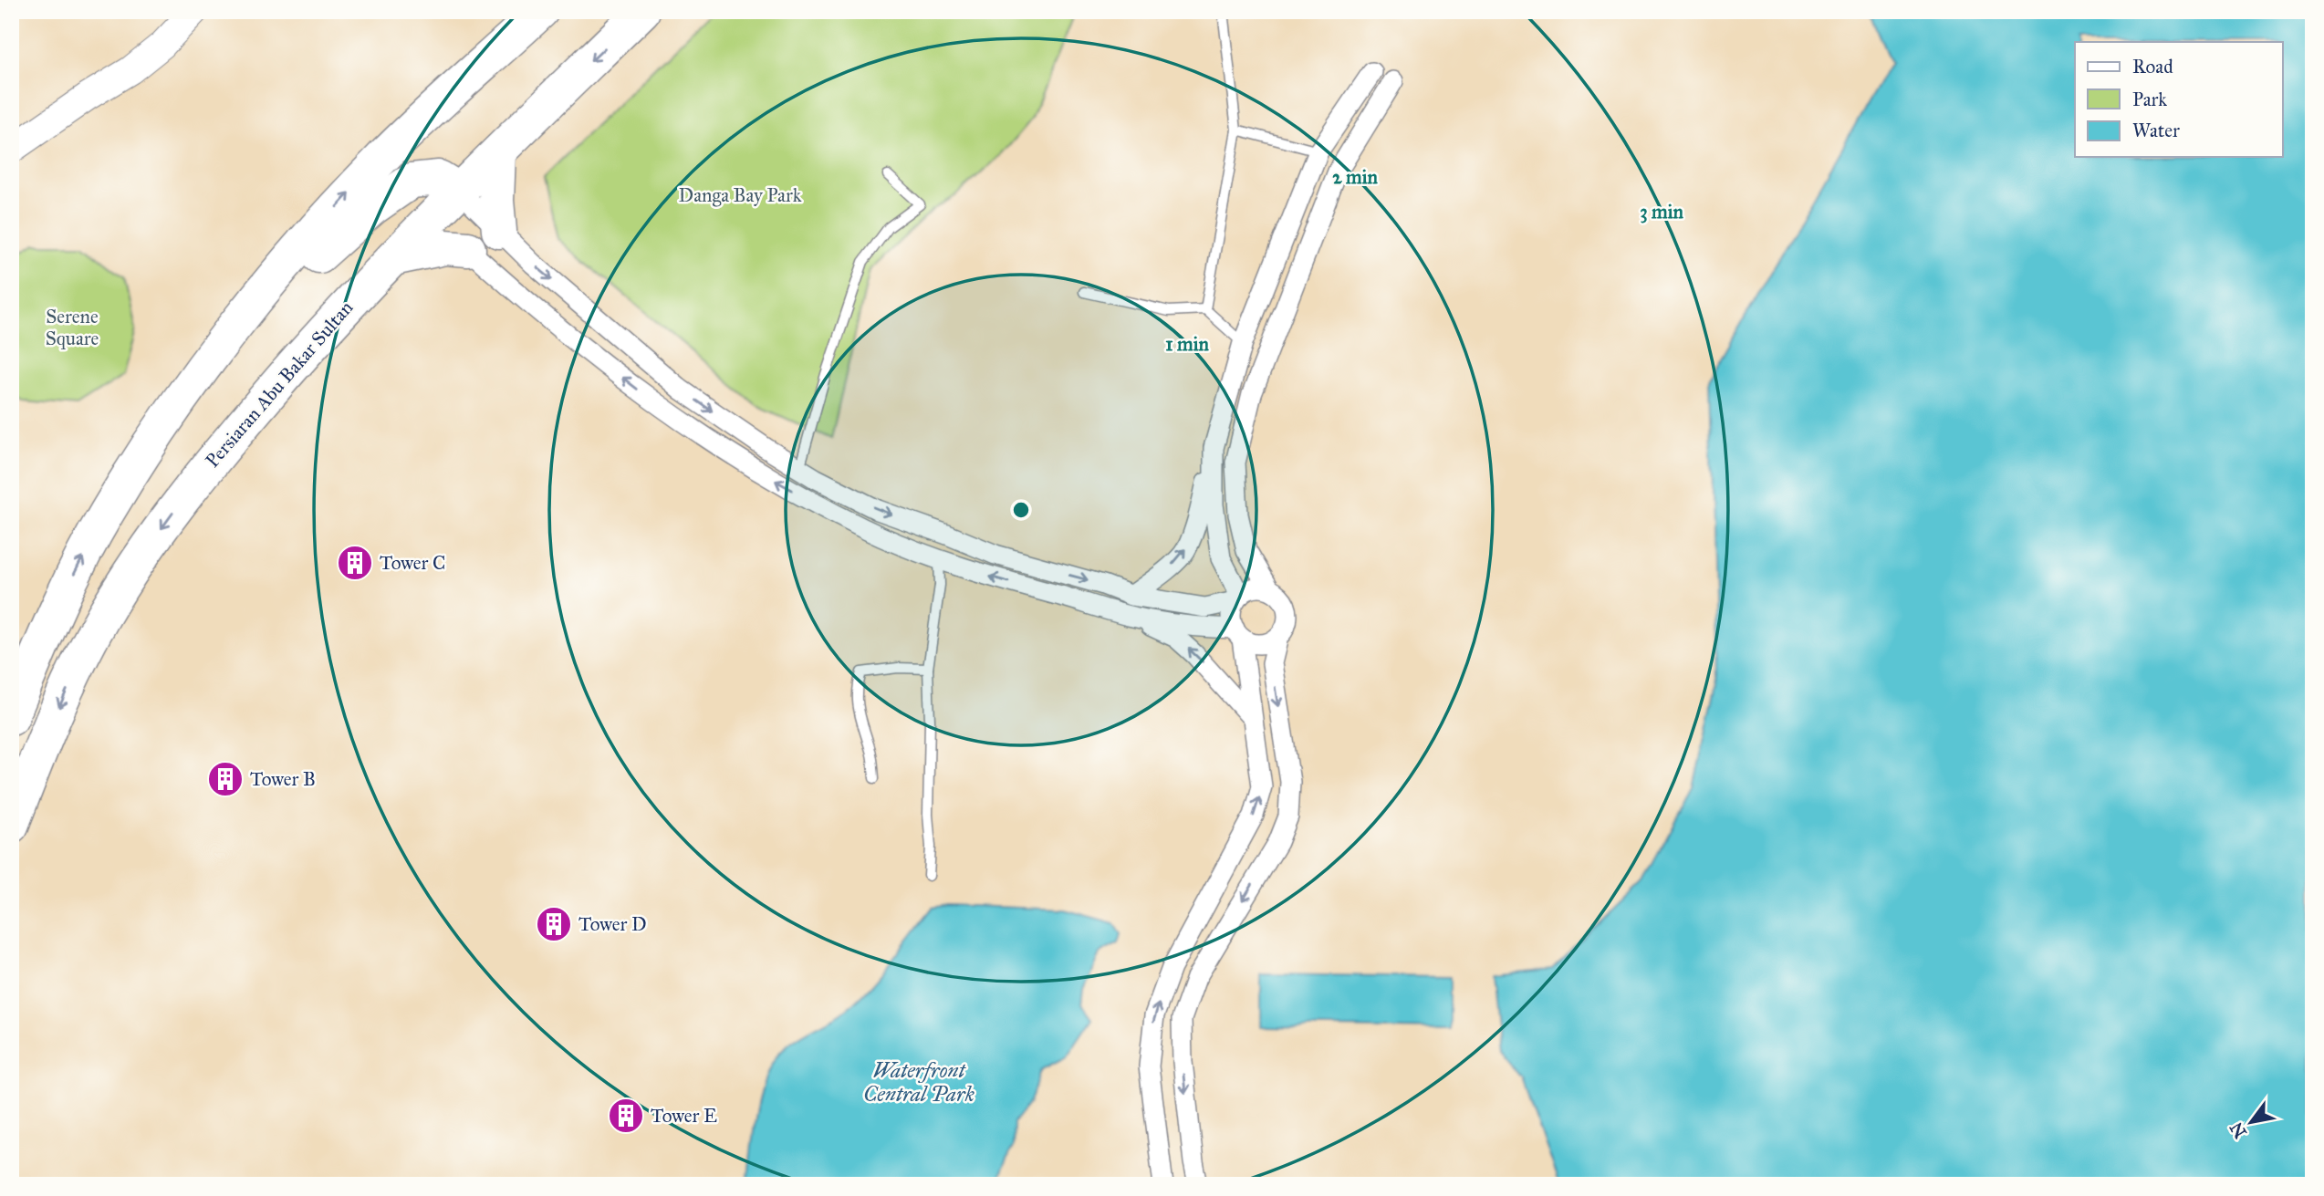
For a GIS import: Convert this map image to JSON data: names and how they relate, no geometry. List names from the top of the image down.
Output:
{
  "streets": {
    "highway": ["Persiaran Abu Bakar Sultan"]
  },
  "water": ["Waterfront Central Park"],
  "parks": ["Danga Bay Park", "Serene Square"],
  "places": {
    "building": [
      "Tower C",
      "Tower B",
      "Tower D",
      "Tower E"
    ]
  },
  "legend": ["Road", "Park", "Water"],
  "north": "bottom left",
  "rings": ["2 min", "3 min", "1 min"]
}
